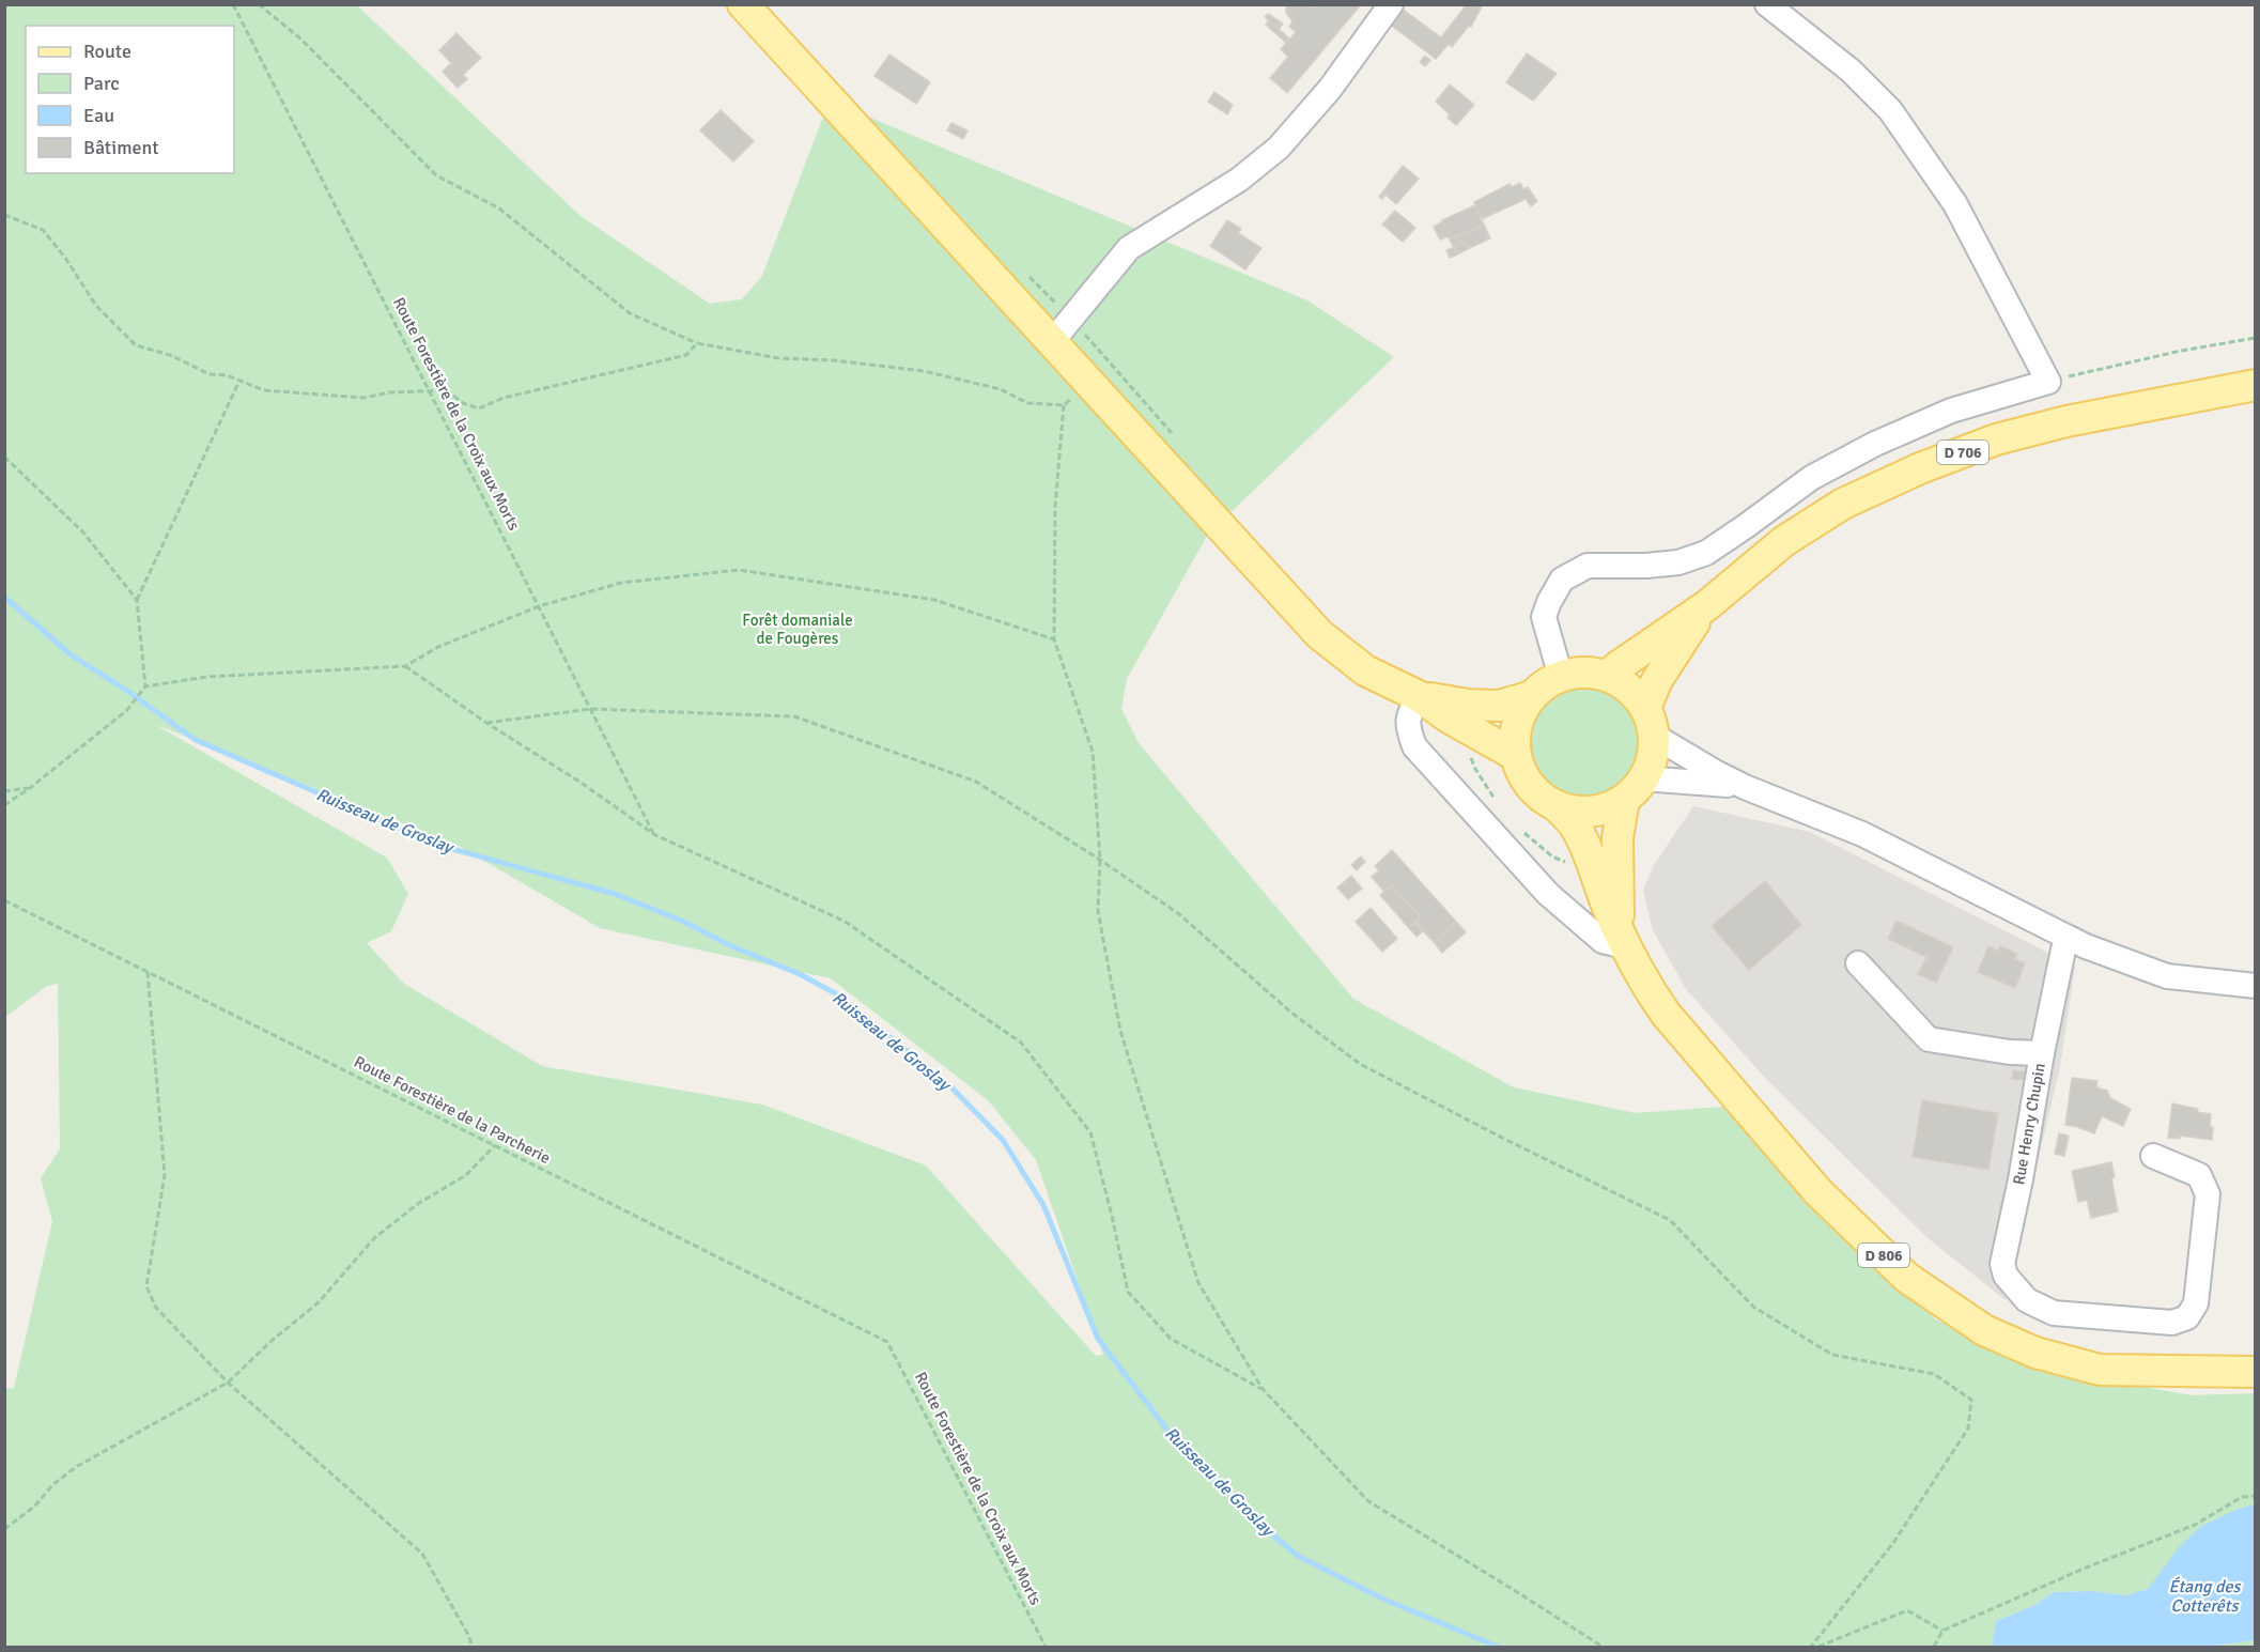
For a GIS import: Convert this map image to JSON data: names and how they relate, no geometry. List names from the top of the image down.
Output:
{
  "streets": {
    "main road": ["D 706", "D 806"],
    "street": ["Rue Henry Chupin"],
    "path": ["Route Forestière de la Croix aux Morts", "Route Forestière de la Parcherie"]
  },
  "crossings": [
    ["Route Forestière de la Croix aux Morts", "Route Forestière de la Parcherie"],
    ["D 706", "D 806"]
  ],
  "water": ["Ruisseau de Groslay", "Étang des Cotterêts"],
  "parks": ["Forêt domaniale de Fougères"],
  "legend": [
    "Route",
    "Parc",
    "Eau",
    "Bâtiment"
  ]
}
